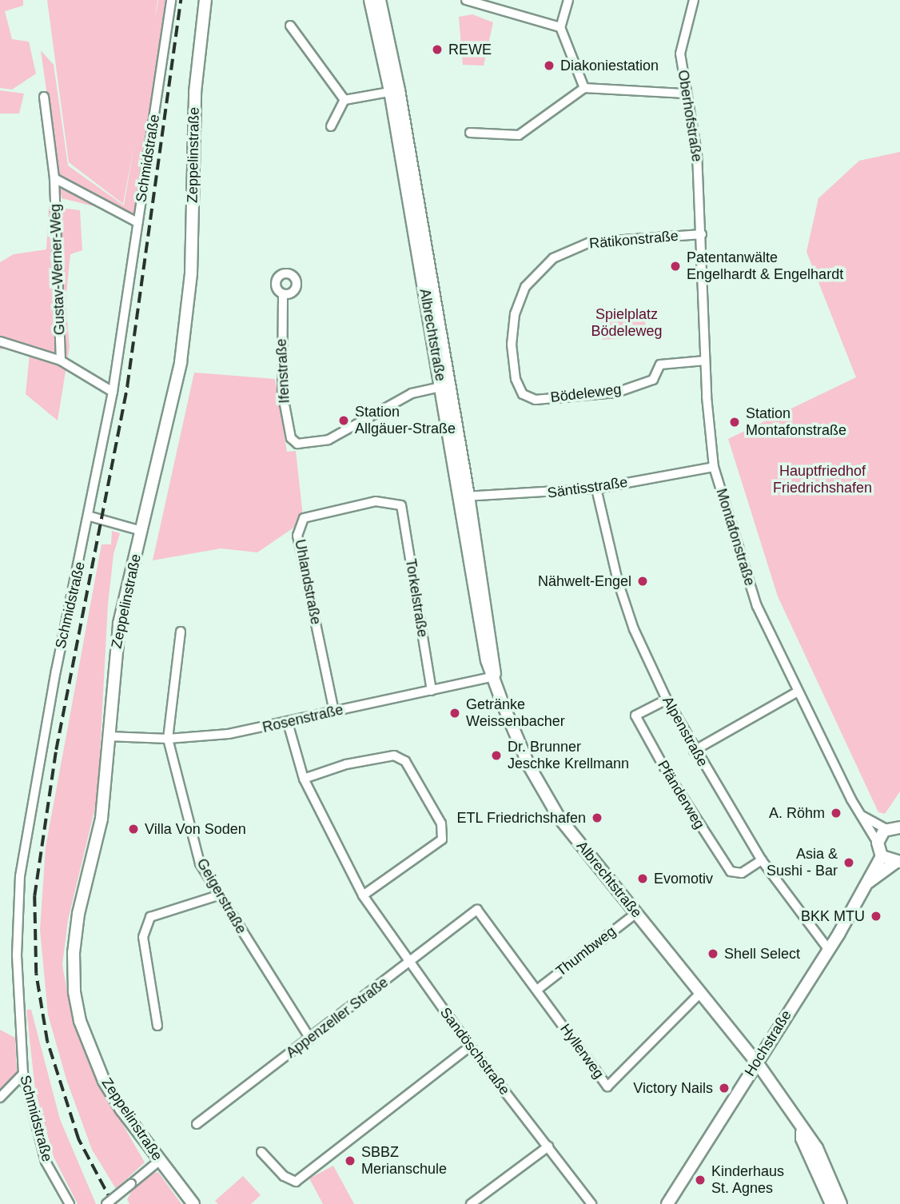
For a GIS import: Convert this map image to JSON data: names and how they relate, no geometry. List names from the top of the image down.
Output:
{
  "streets": {
    "main road": ["Zeppelinstraße", "Albrechtstraße", "Hochstraße"],
    "street": [
      "Oberhofstraße",
      "Schmidstraße",
      "Rätikonstraße",
      "Gustav-Werner-Weg",
      "Ifenstraße",
      "Bödeleweg",
      "Säntisstraße",
      "Montafonstraße",
      "Uhlandstraße",
      "Torkelstraße",
      "Rosenstraße",
      "Alpenstraße",
      "Pfänderweg",
      "Geigerstraße",
      "Thumbweg",
      "Appenzeller Straße",
      "Sandöschstraße",
      "Hyllerweg"
    ]
  },
  "crossings": [
    ["Oberhofstraße", "Rätikonstraße"],
    ["Oberhofstraße", "Montafonstraße"],
    ["Zeppelinstraße", "Rosenstraße"],
    ["Schmidstraße", "Gustav-Werner-Weg"],
    ["Rätikonstraße", "Bödeleweg"],
    ["Rätikonstraße", "Montafonstraße"],
    ["Albrechtstraße", "Ifenstraße"],
    ["Albrechtstraße", "Säntisstraße"],
    ["Albrechtstraße", "Rosenstraße"],
    ["Albrechtstraße", "Thumbweg"],
    ["Albrechtstraße", "Hochstraße"],
    ["Albrechtstraße", "Hyllerweg"],
    ["Bödeleweg", "Montafonstraße"],
    ["Säntisstraße", "Montafonstraße"],
    ["Säntisstraße", "Alpenstraße"],
    ["Uhlandstraße", "Torkelstraße"],
    ["Uhlandstraße", "Rosenstraße"],
    ["Torkelstraße", "Rosenstraße"],
    ["Rosenstraße", "Geigerstraße"],
    ["Rosenstraße", "Sandöschstraße"],
    ["Alpenstraße", "Pfänderweg"],
    ["Alpenstraße", "Hochstraße"],
    ["Geigerstraße", "Appenzeller Straße"],
    ["Thumbweg", "Hyllerweg"],
    ["Appenzeller Straße", "Sandöschstraße"],
    ["Appenzeller Straße", "Hyllerweg"]
  ],
  "parks": ["Spielplatz Bödeleweg", "Hauptfriedhof Friedrichshafen"],
  "places": [
    "REWE",
    "Diakoniestation",
    "Patentanwälte Engelhardt & Engelhardt",
    "Station Allgäuer-Straße",
    "Station Montafonstraße",
    "Nähwelt-Engel",
    "Getränke Weissenbacher",
    "Dr. Brunner Jeschke Krellmann",
    "A. Röhm",
    "ETL Friedrichshafen",
    "Villa Von Soden",
    "Asia & Sushi - Bar",
    "Evomotiv",
    "BKK MTU",
    "Shell Select",
    "Victory Nails",
    "SBBZ Merianschule",
    "Kinderhaus St. Agnes"
  ]
}
